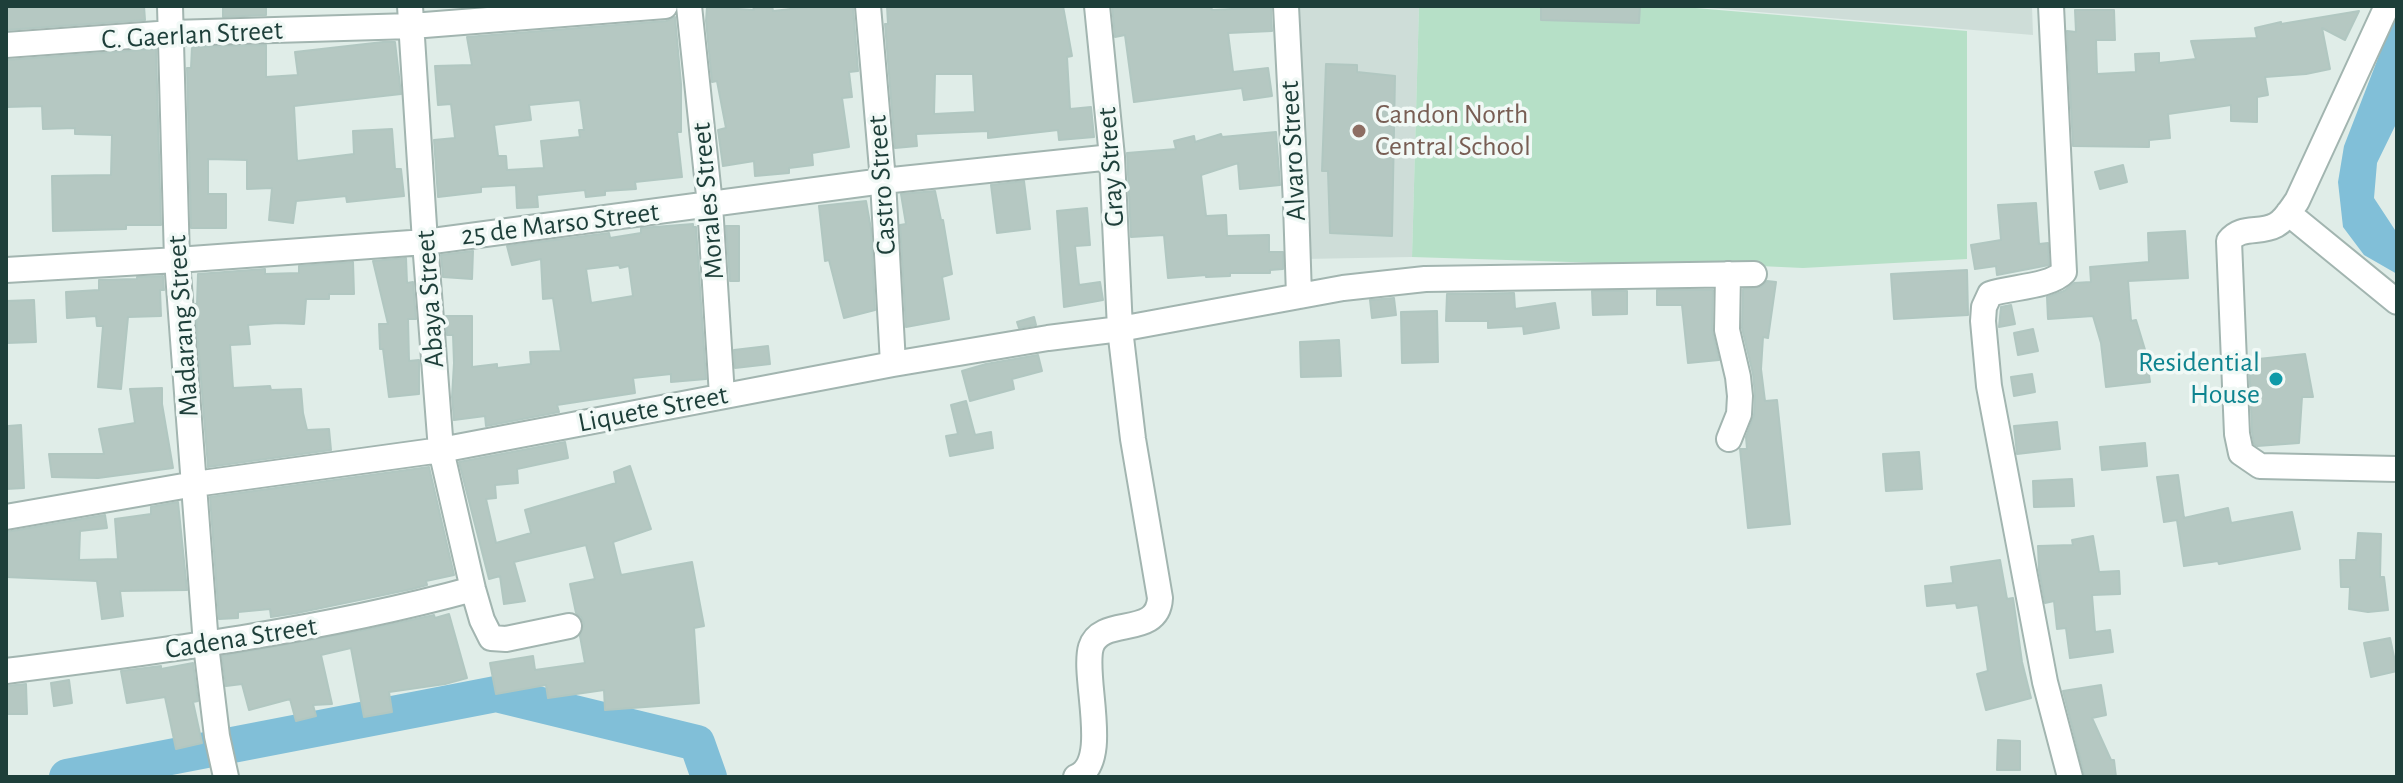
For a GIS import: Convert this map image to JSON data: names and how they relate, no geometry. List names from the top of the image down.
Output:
{
  "streets": {
    "street": [
      "C. Gaerlan Street",
      "Alvaro Street",
      "Gray Street",
      "Castro Street",
      "Morales Street",
      "25 de Marso Street",
      "Abaya Street",
      "Madarang Street",
      "Liquete Street",
      "Cadena Street"
    ]
  },
  "crossings": [
    ["C. Gaerlan Street", "Abaya Street"],
    ["C. Gaerlan Street", "Madarang Street"],
    ["Alvaro Street", "Liquete Street"],
    ["Gray Street", "25 de Marso Street"],
    ["Gray Street", "Liquete Street"],
    ["Castro Street", "25 de Marso Street"],
    ["Castro Street", "Liquete Street"],
    ["Morales Street", "25 de Marso Street"],
    ["Morales Street", "Liquete Street"],
    ["25 de Marso Street", "Abaya Street"],
    ["25 de Marso Street", "Madarang Street"],
    ["Abaya Street", "Liquete Street"],
    ["Abaya Street", "Cadena Street"],
    ["Madarang Street", "Liquete Street"],
    ["Madarang Street", "Cadena Street"]
  ],
  "places": ["Candon North Central School", "Residential House"]
}
